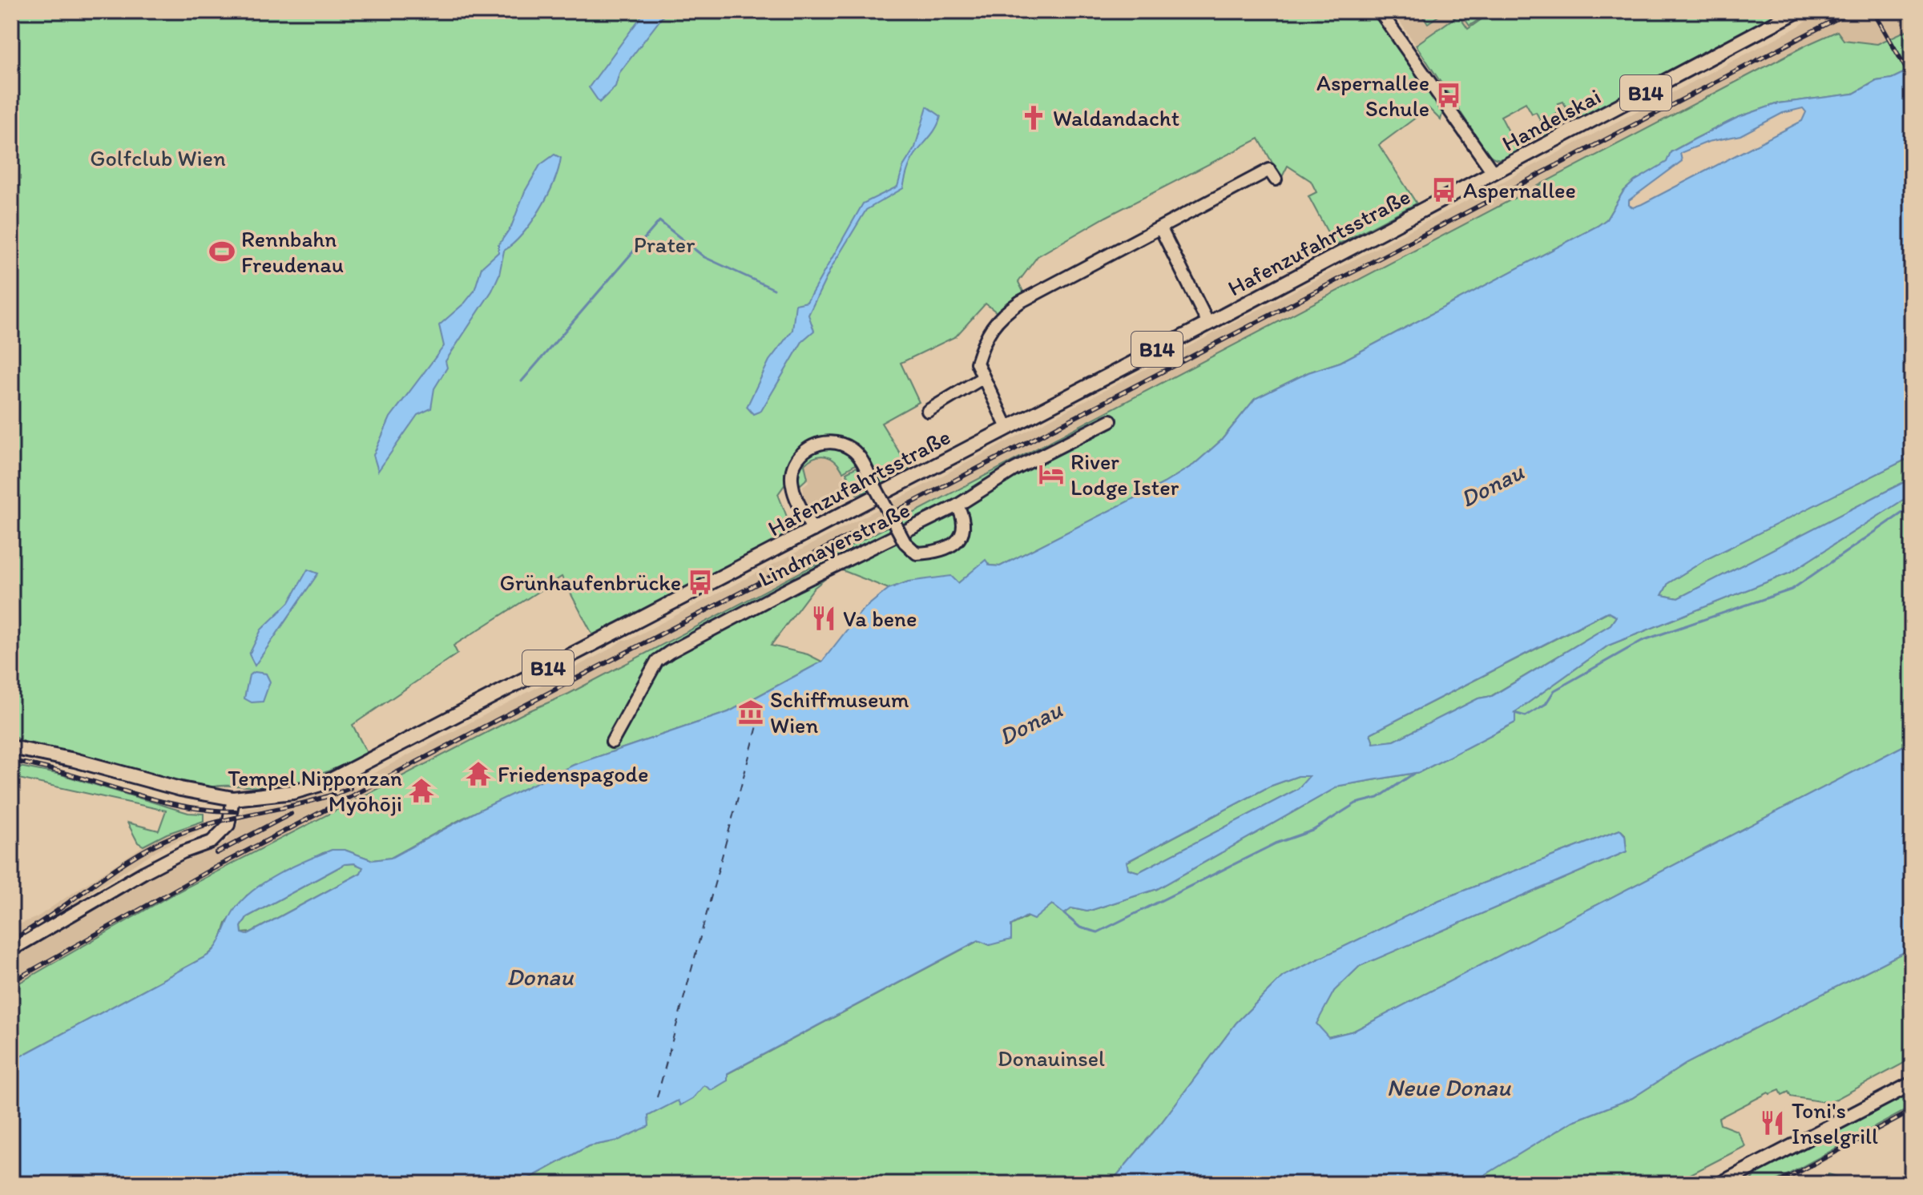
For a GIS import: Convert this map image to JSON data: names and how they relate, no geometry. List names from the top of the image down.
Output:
{
  "streets": {
    "main road": ["B14", "Handelskai", "Hafenzufahrtsstraße"],
    "street": ["Lindmayerstraße"]
  },
  "crossings": [
    ["B14", "Hafenzufahrtsstraße"],
    ["Handelskai", "Hafenzufahrtsstraße"]
  ],
  "water": ["Donau", "Neue Donau"],
  "parks": ["Golfclub Wien", "Prater", "Donauinsel"],
  "places": {
    "bus stop": ["Aspernallee Schule", "Aspernallee", "Grünhaufenbrücke"],
    "church": ["Waldandacht"],
    "sports": ["Rennbahn Freudenau"],
    "hotel": ["River Lodge Ister"],
    "restaurant": ["Va bene", "Toni's Inselgrill"],
    "museum": ["Schiffmuseum Wien"],
    "temple": ["Friedenspagode", "Tempel Nipponzan Myōhōji"]
  }
}
